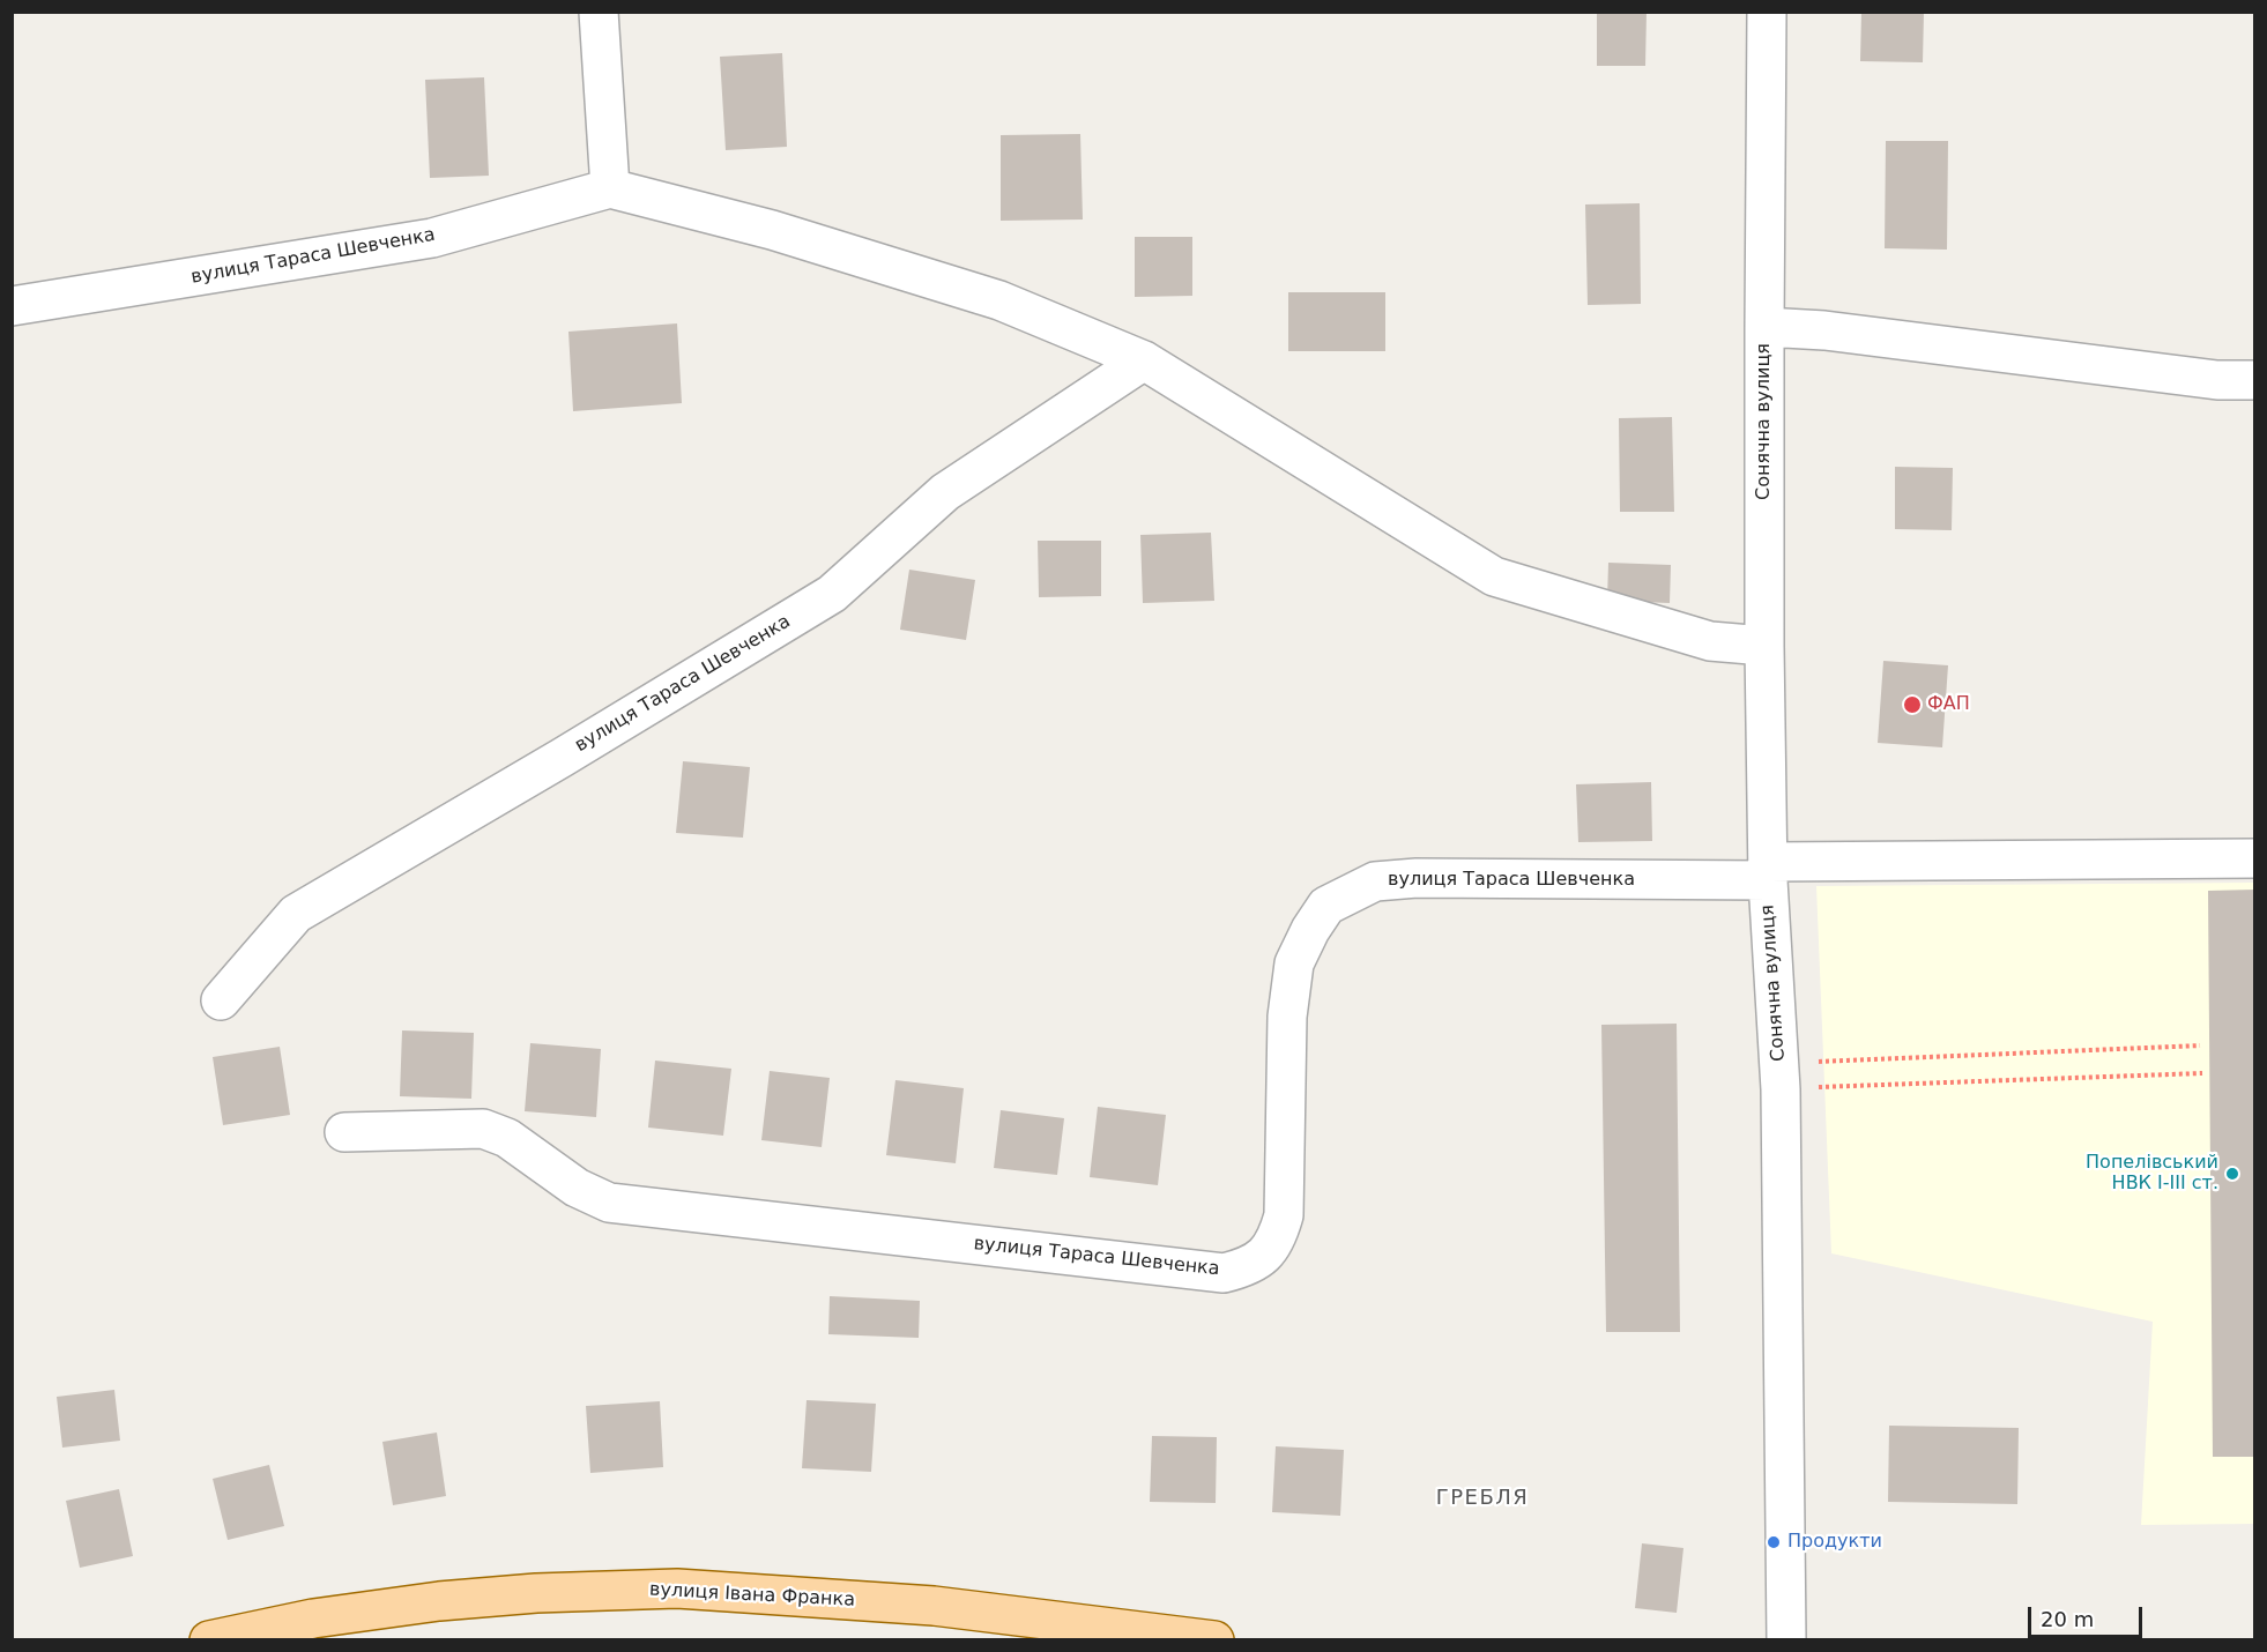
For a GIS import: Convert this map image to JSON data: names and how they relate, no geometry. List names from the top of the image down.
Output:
{
  "streets": {
    "main road": ["вулиця Івана Франка"],
    "street": ["вулиця Тараса Шевченка", "Сонячна вулиця"]
  },
  "crossings": [
    ["вулиця Тараса Шевченка", "Сонячна вулиця"]
  ],
  "districts": ["ГРЕБЛЯ"],
  "places": ["ФАП", "Попелівський НВК І-ІІІ ст.", "Продукти"],
  "scale_bar": "20 m"
}
